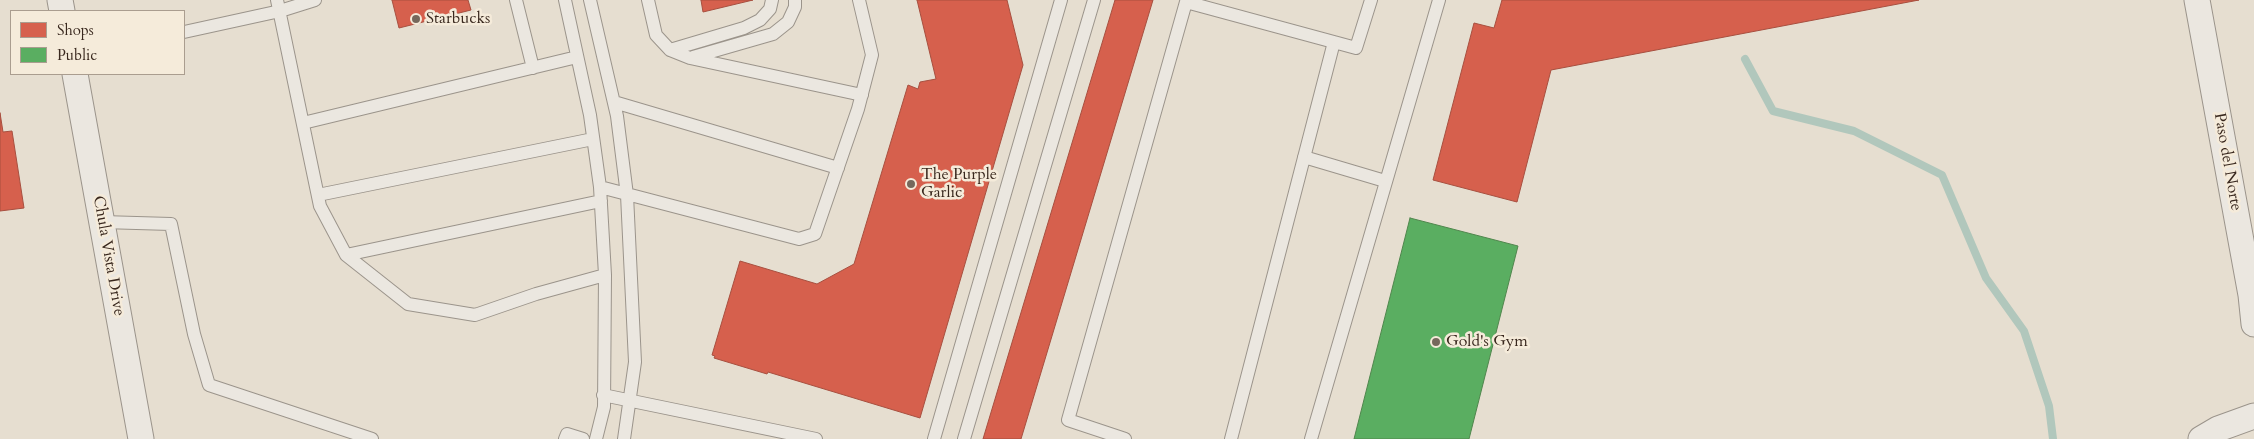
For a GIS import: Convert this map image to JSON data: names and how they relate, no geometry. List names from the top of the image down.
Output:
{
  "streets": {
    "street": ["Paso del Norte", "Chula Vista Drive"]
  },
  "places": ["Starbucks", "The Purple Garlic", "Gold's Gym"],
  "legend": ["Shops", "Public"]
}
